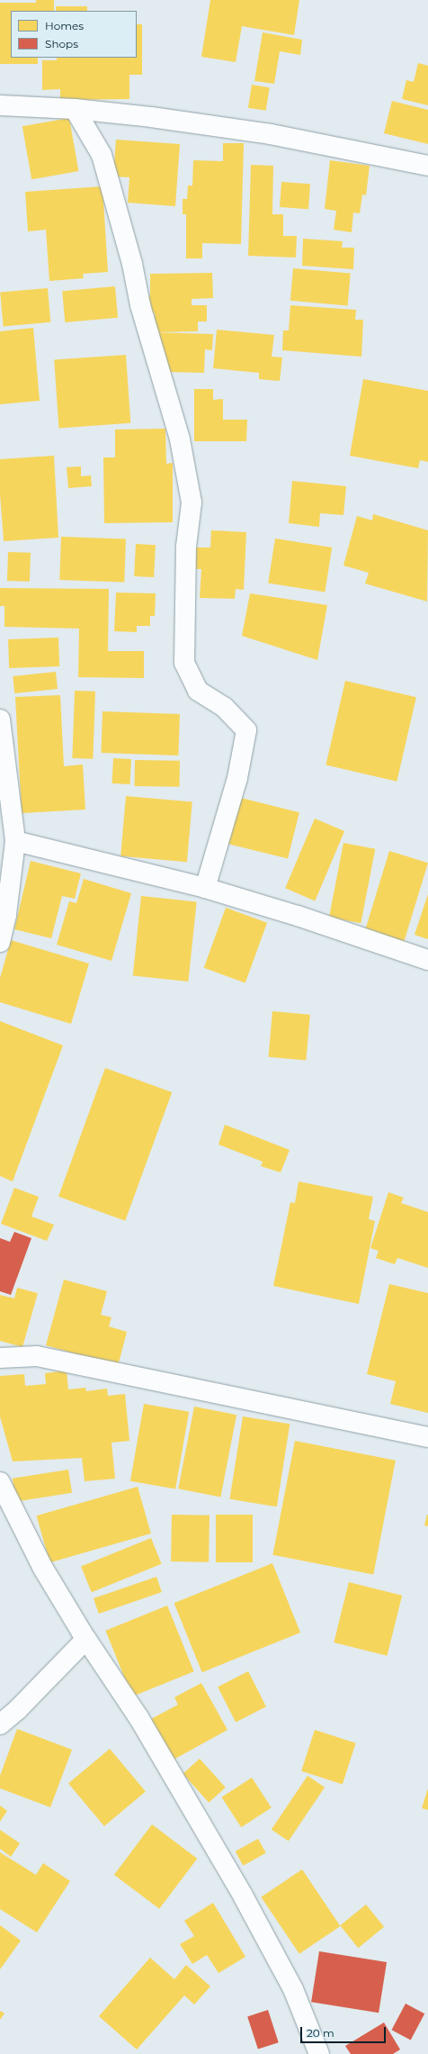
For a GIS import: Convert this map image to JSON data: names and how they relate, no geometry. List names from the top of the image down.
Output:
{
  "legend": ["Homes", "Shops"],
  "scale_bar": "20 m"
}
